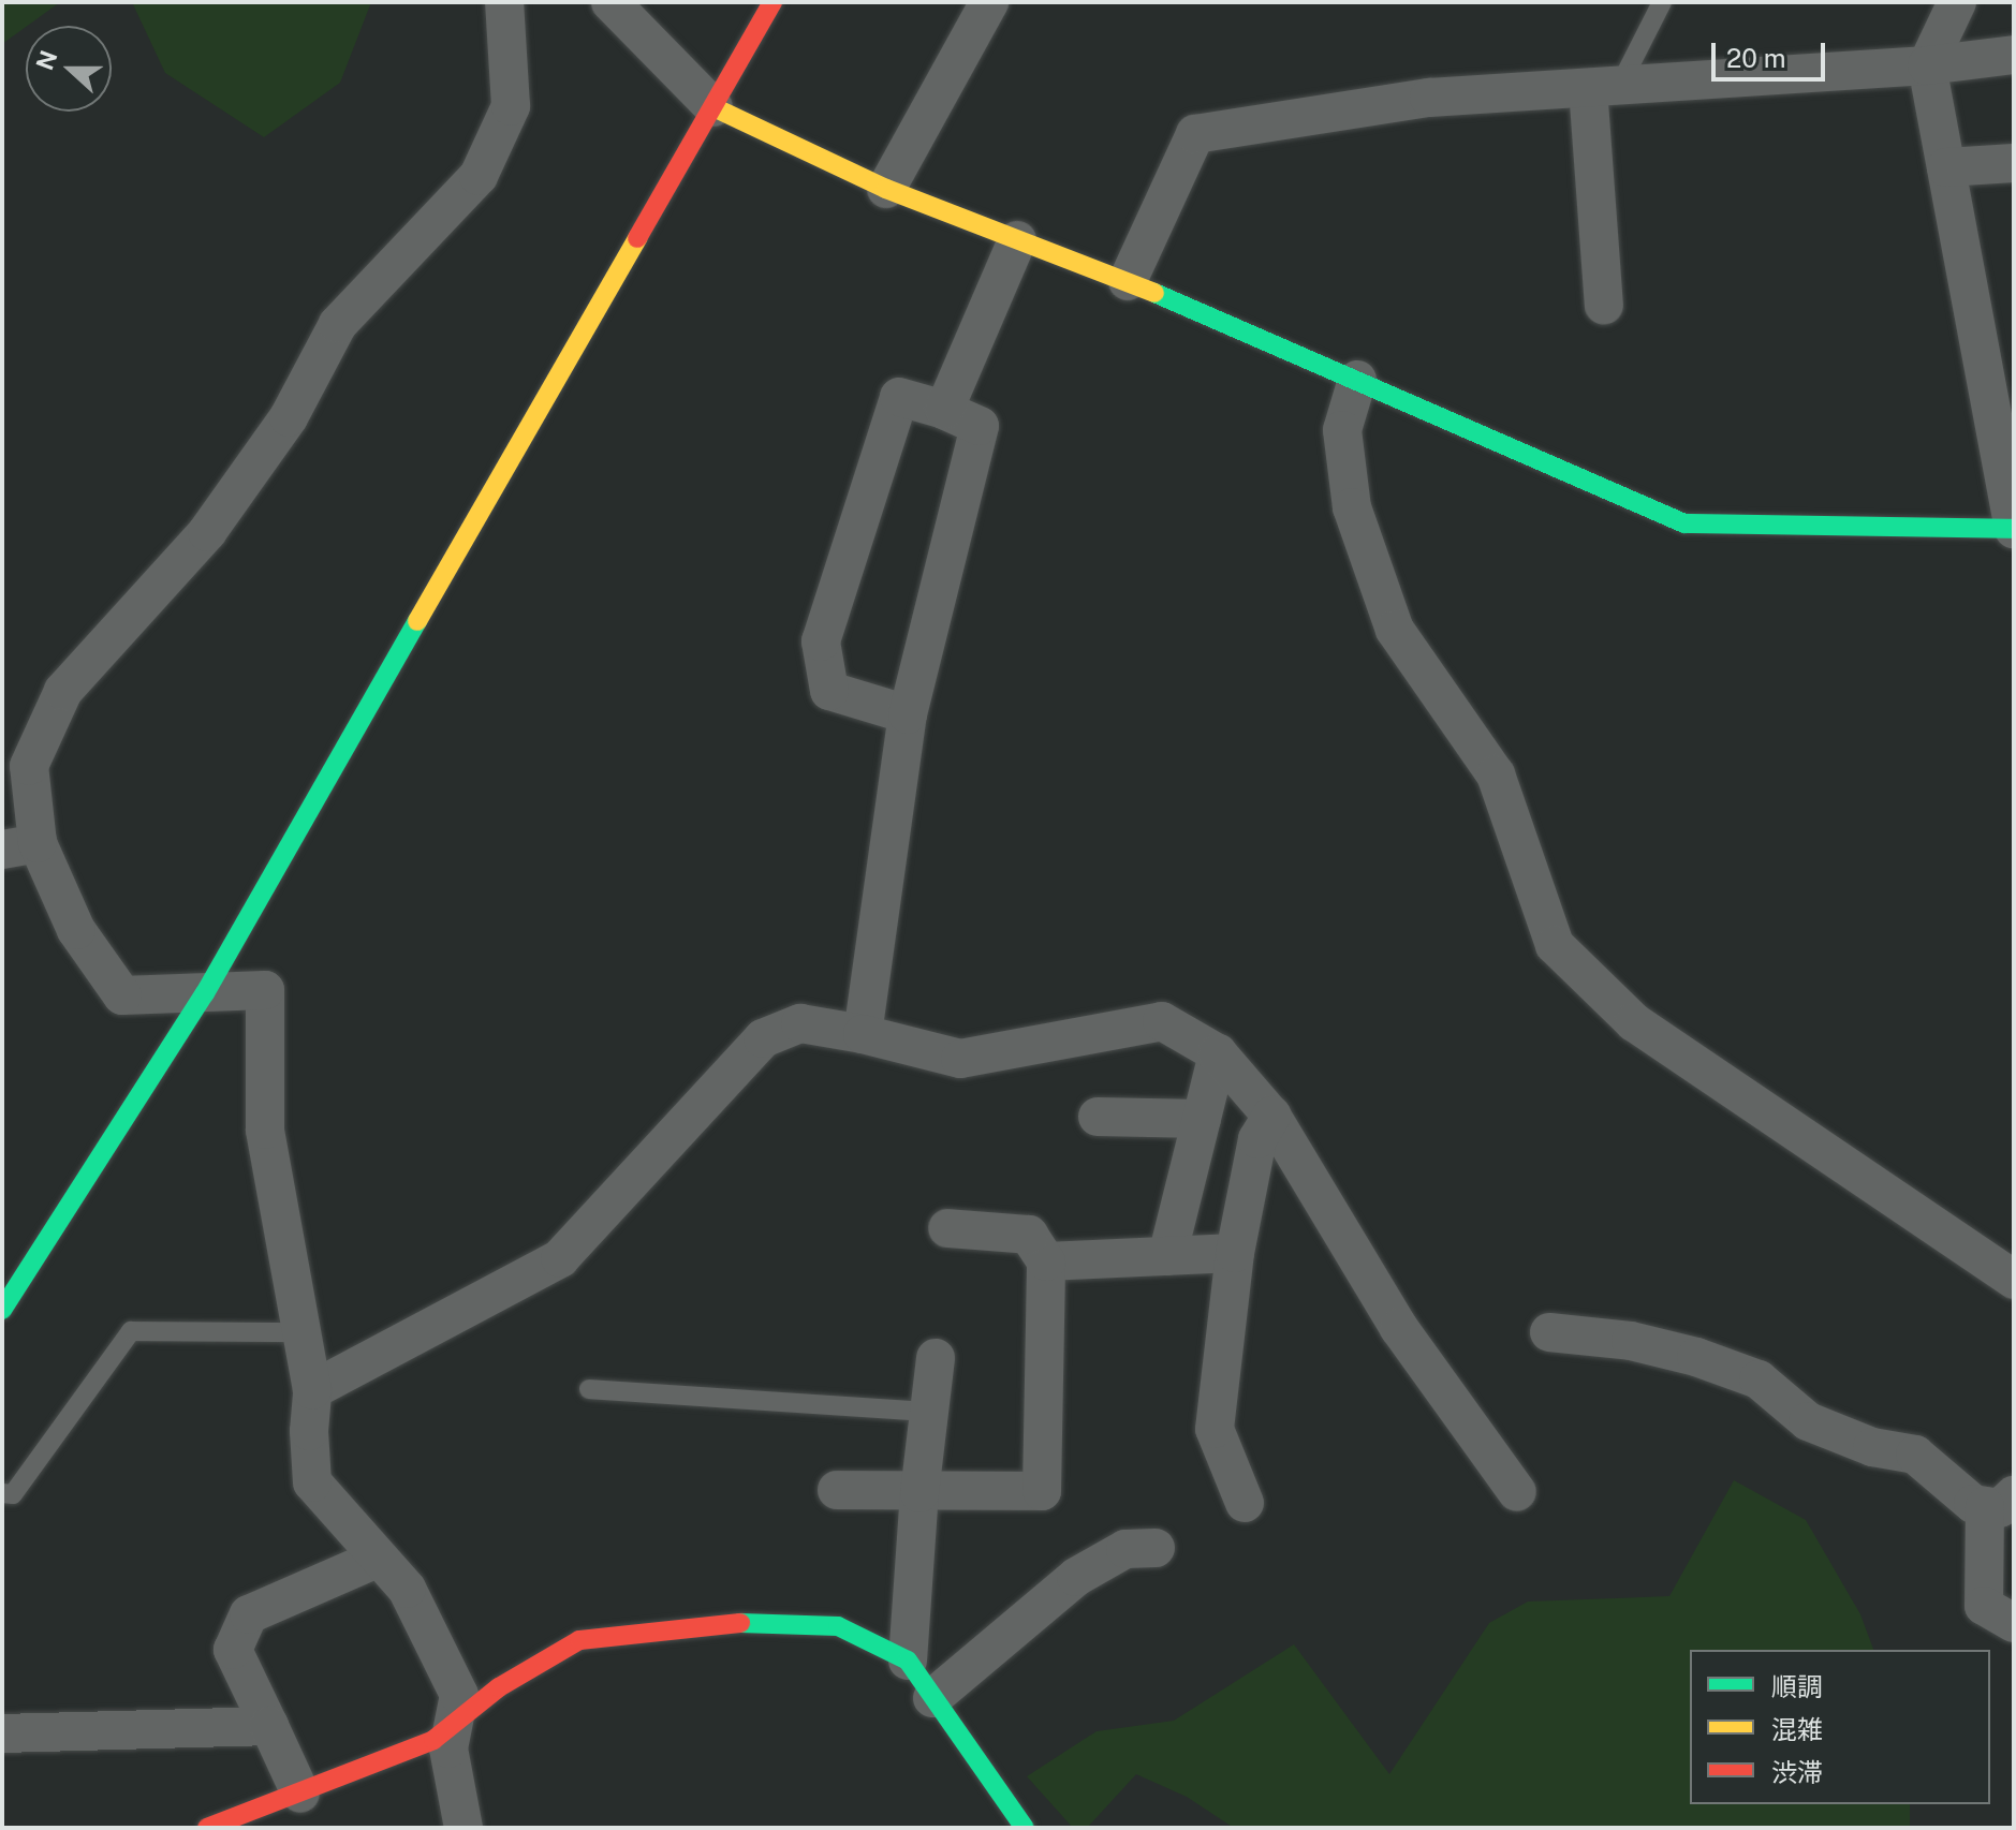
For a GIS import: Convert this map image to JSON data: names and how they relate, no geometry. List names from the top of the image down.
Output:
{
  "legend": ["順調", "混雑", "渋滞"],
  "scale_bar": "20 m",
  "north": "left"
}
